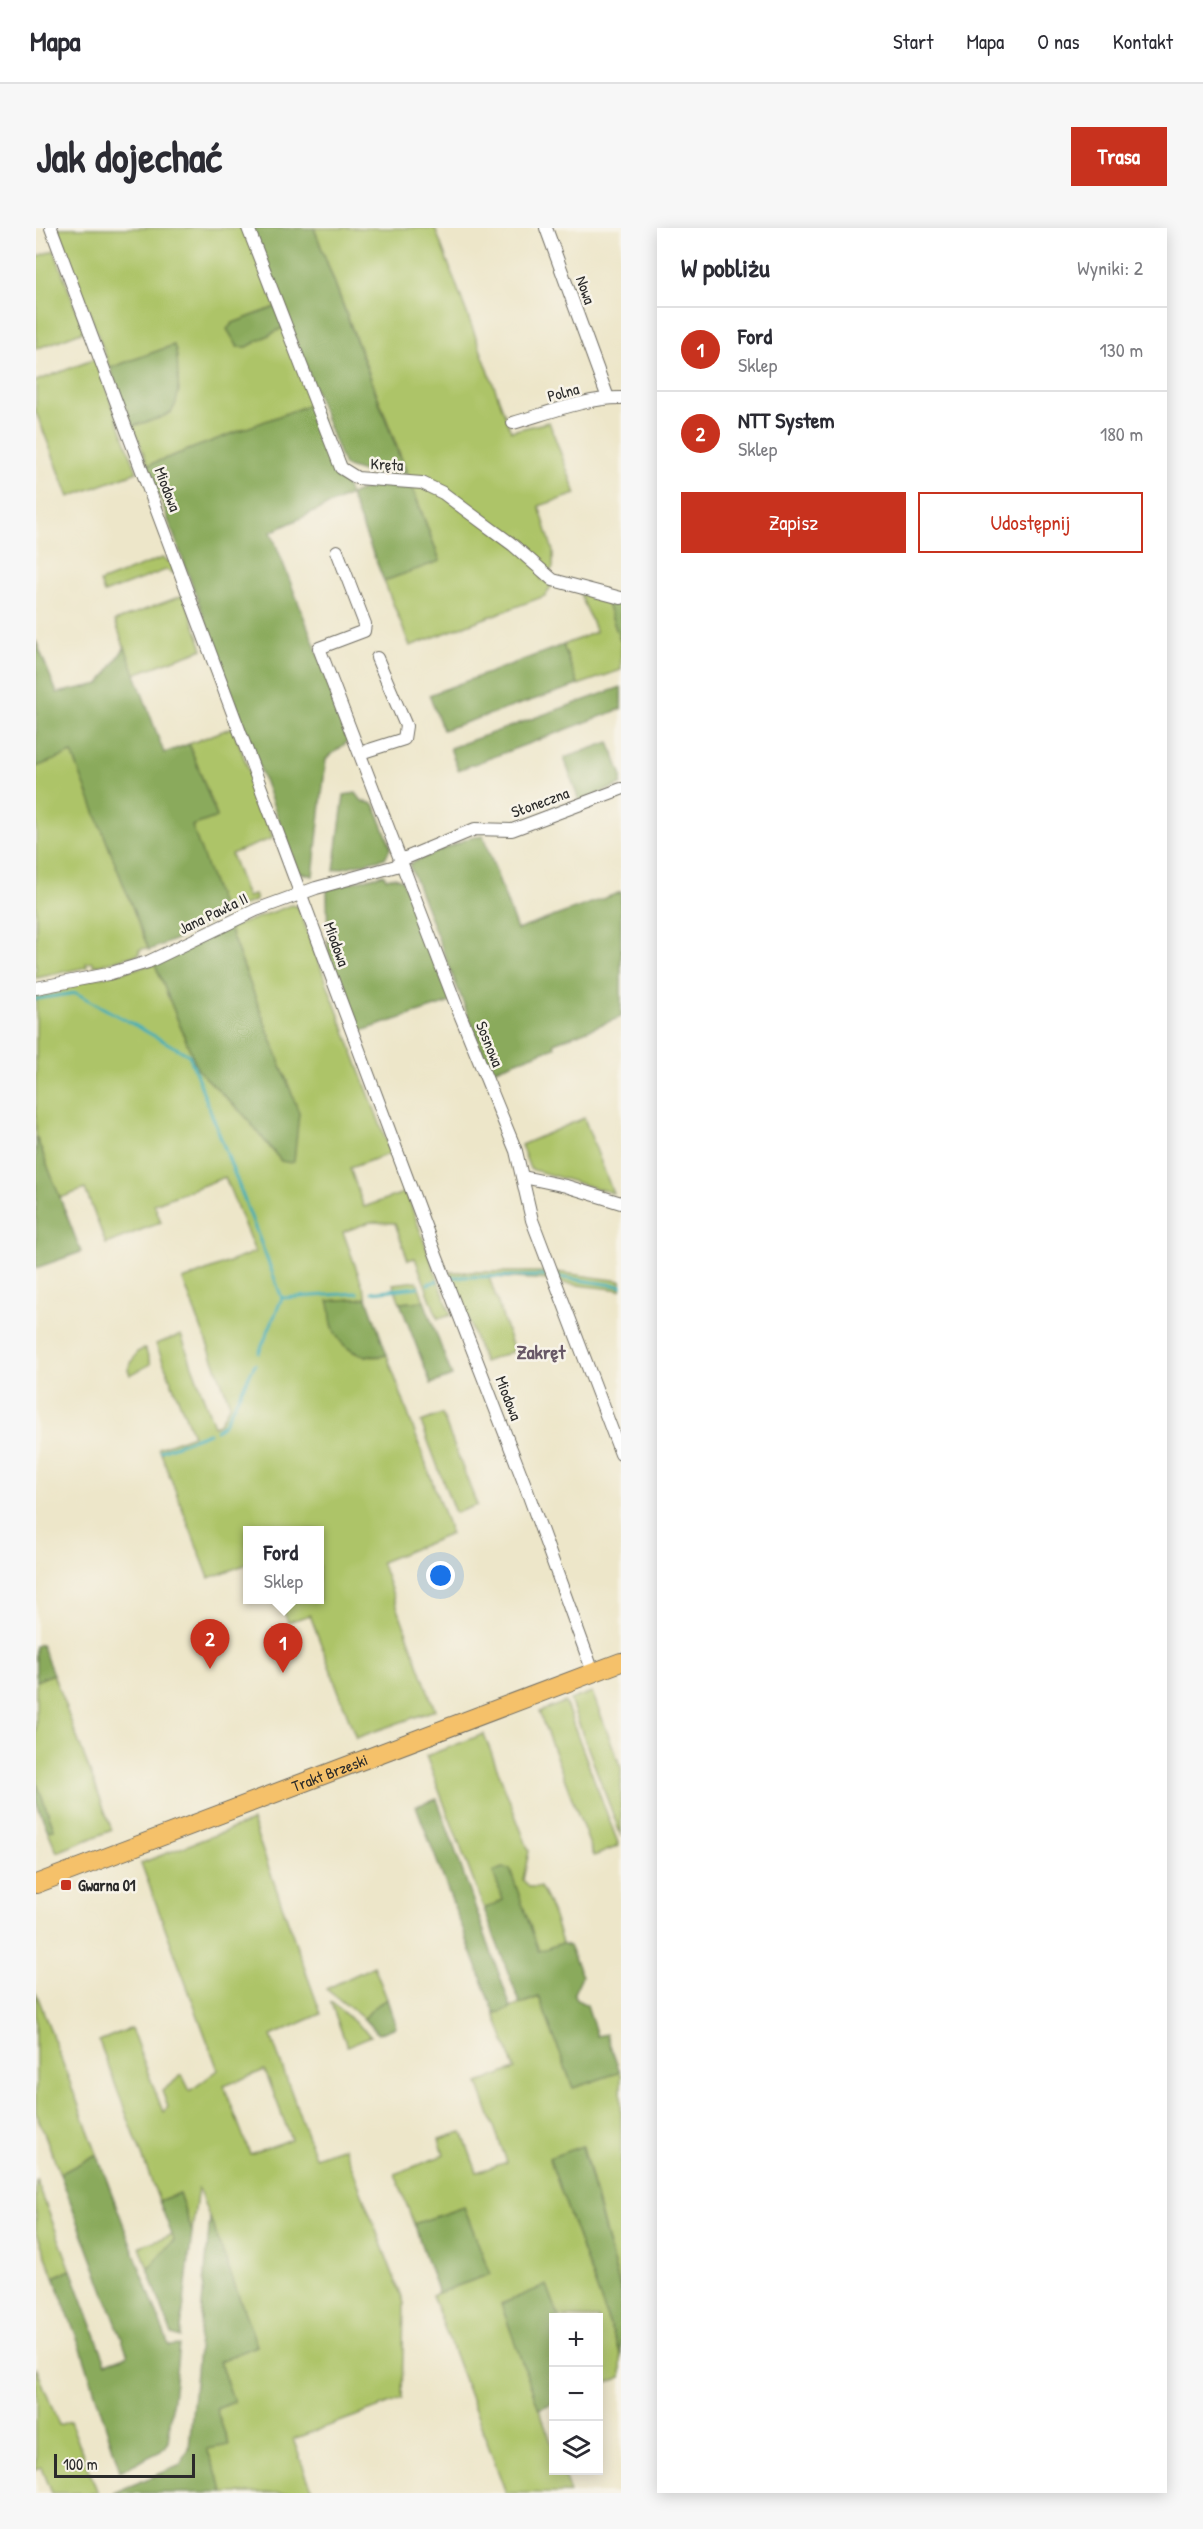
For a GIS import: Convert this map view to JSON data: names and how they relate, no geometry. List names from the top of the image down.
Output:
{
  "streets": {
    "main road": ["Trakt Brzeski"],
    "street": [
      "Nowa",
      "Polna",
      "Kręta",
      "Miodowa",
      "Słoneczna",
      "Jana Pawła II",
      "Sosnowa"
    ]
  },
  "crossings": [
    ["Nowa", "Polna"],
    ["Miodowa", "Jana Pawła II"],
    ["Miodowa", "Trakt Brzeski"],
    ["Słoneczna", "Jana Pawła II"],
    ["Słoneczna", "Sosnowa"],
    ["Jana Pawła II", "Sosnowa"]
  ],
  "districts": ["Zakręt"],
  "places": {
    "transit": ["Gwarna 01"]
  },
  "scale_bar": "100 m",
  "page": {
    "header": "Mapa",
    "nav": [
      "Start",
      "Mapa",
      "O nas",
      "Kontakt"
    ],
    "buttons": [
      "Trasa",
      ["Zapisz", "Udostępnij"]
    ],
    "title": "Jak dojechać",
    "heading": ["W pobliżu", "Wyniki: 2"],
    "list": [
      {
        "mark": "1",
        "name": "Ford",
        "note": "Sklep",
        "value": "130 m"
      },
      {
        "mark": "2",
        "name": "NTT System",
        "note": "Sklep",
        "value": "180 m"
      }
    ],
    "popup": ["Ford", "Sklep"],
    "pins": ["2", "1"],
    "map_buttons": ["+", "−"],
    "scale": "100 m"
  }
}
